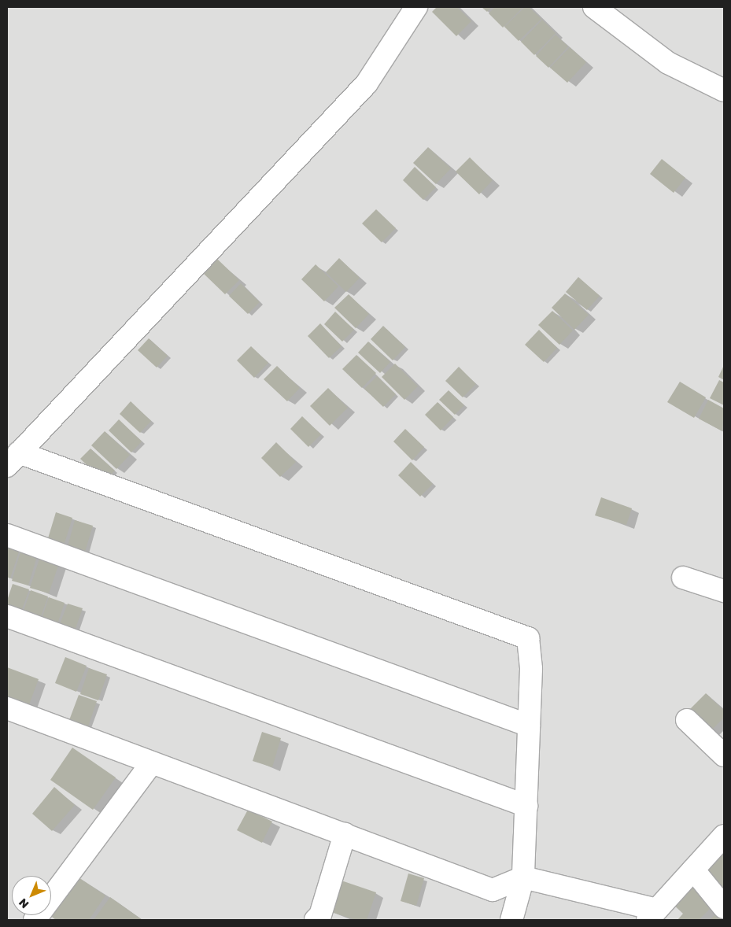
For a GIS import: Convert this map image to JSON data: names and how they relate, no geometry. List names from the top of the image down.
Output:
{
  "north": "bottom left"
}
